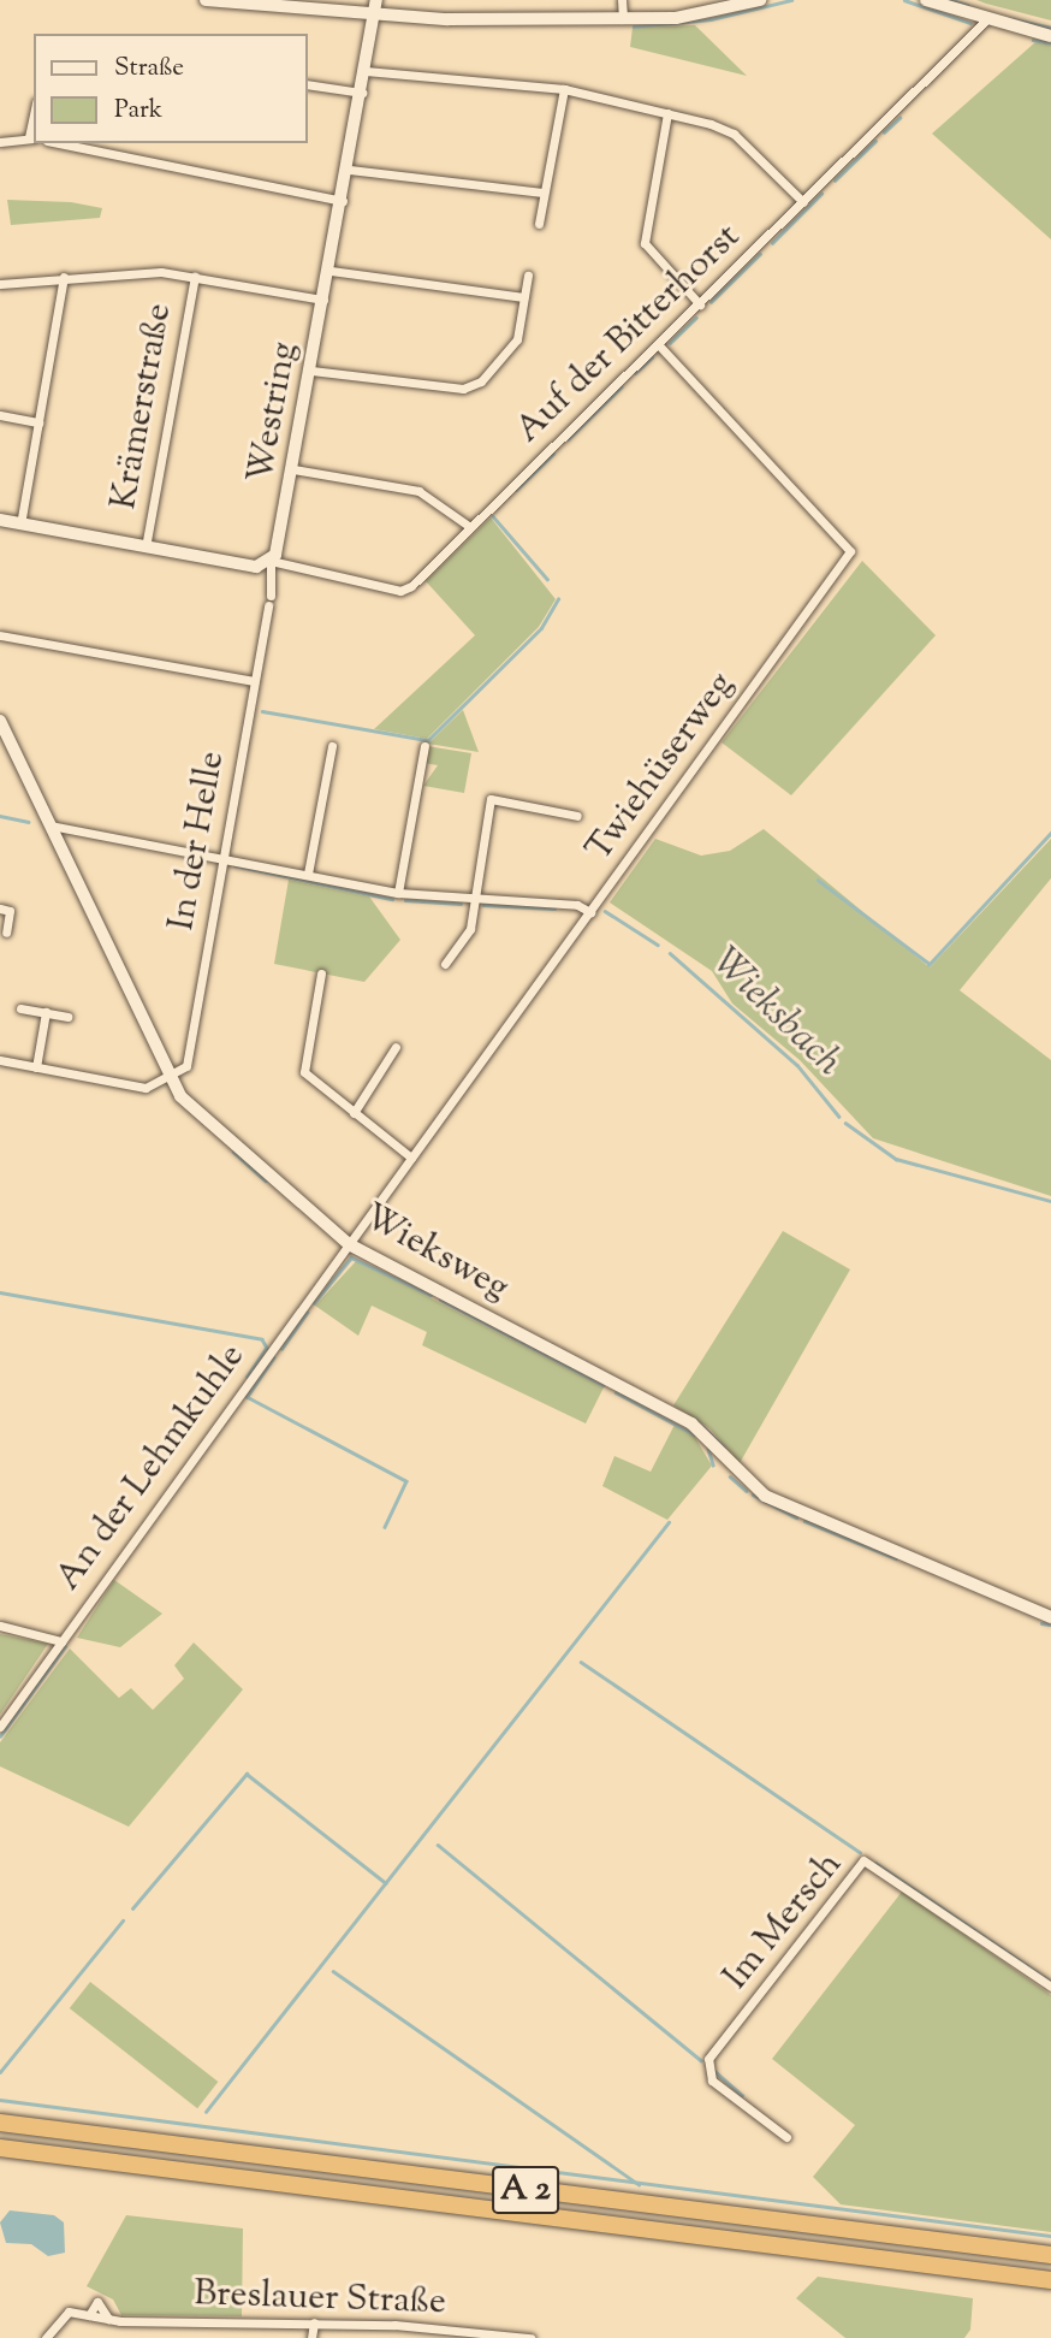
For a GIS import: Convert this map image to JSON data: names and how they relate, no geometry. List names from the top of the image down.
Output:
{
  "streets": {
    "highway": ["A 2"],
    "street": [
      "Auf der Bitterhorst",
      "Krämerstraße",
      "Westring",
      "Twiehüserweg",
      "In der Helle",
      "Wieksweg",
      "An der Lehmkuhle",
      "Im Mersch",
      "Breslauer Straße"
    ]
  },
  "crossings": [
    ["Auf der Bitterhorst", "Westring"],
    ["Auf der Bitterhorst", "Twiehüserweg"],
    ["Auf der Bitterhorst", "In der Helle"],
    ["Westring", "In der Helle"],
    ["Twiehüserweg", "Wieksweg"],
    ["Twiehüserweg", "An der Lehmkuhle"],
    ["In der Helle", "Wieksweg"],
    ["Wieksweg", "An der Lehmkuhle"]
  ],
  "water": ["Wieksbach"],
  "legend": ["Straße", "Park"]
}
